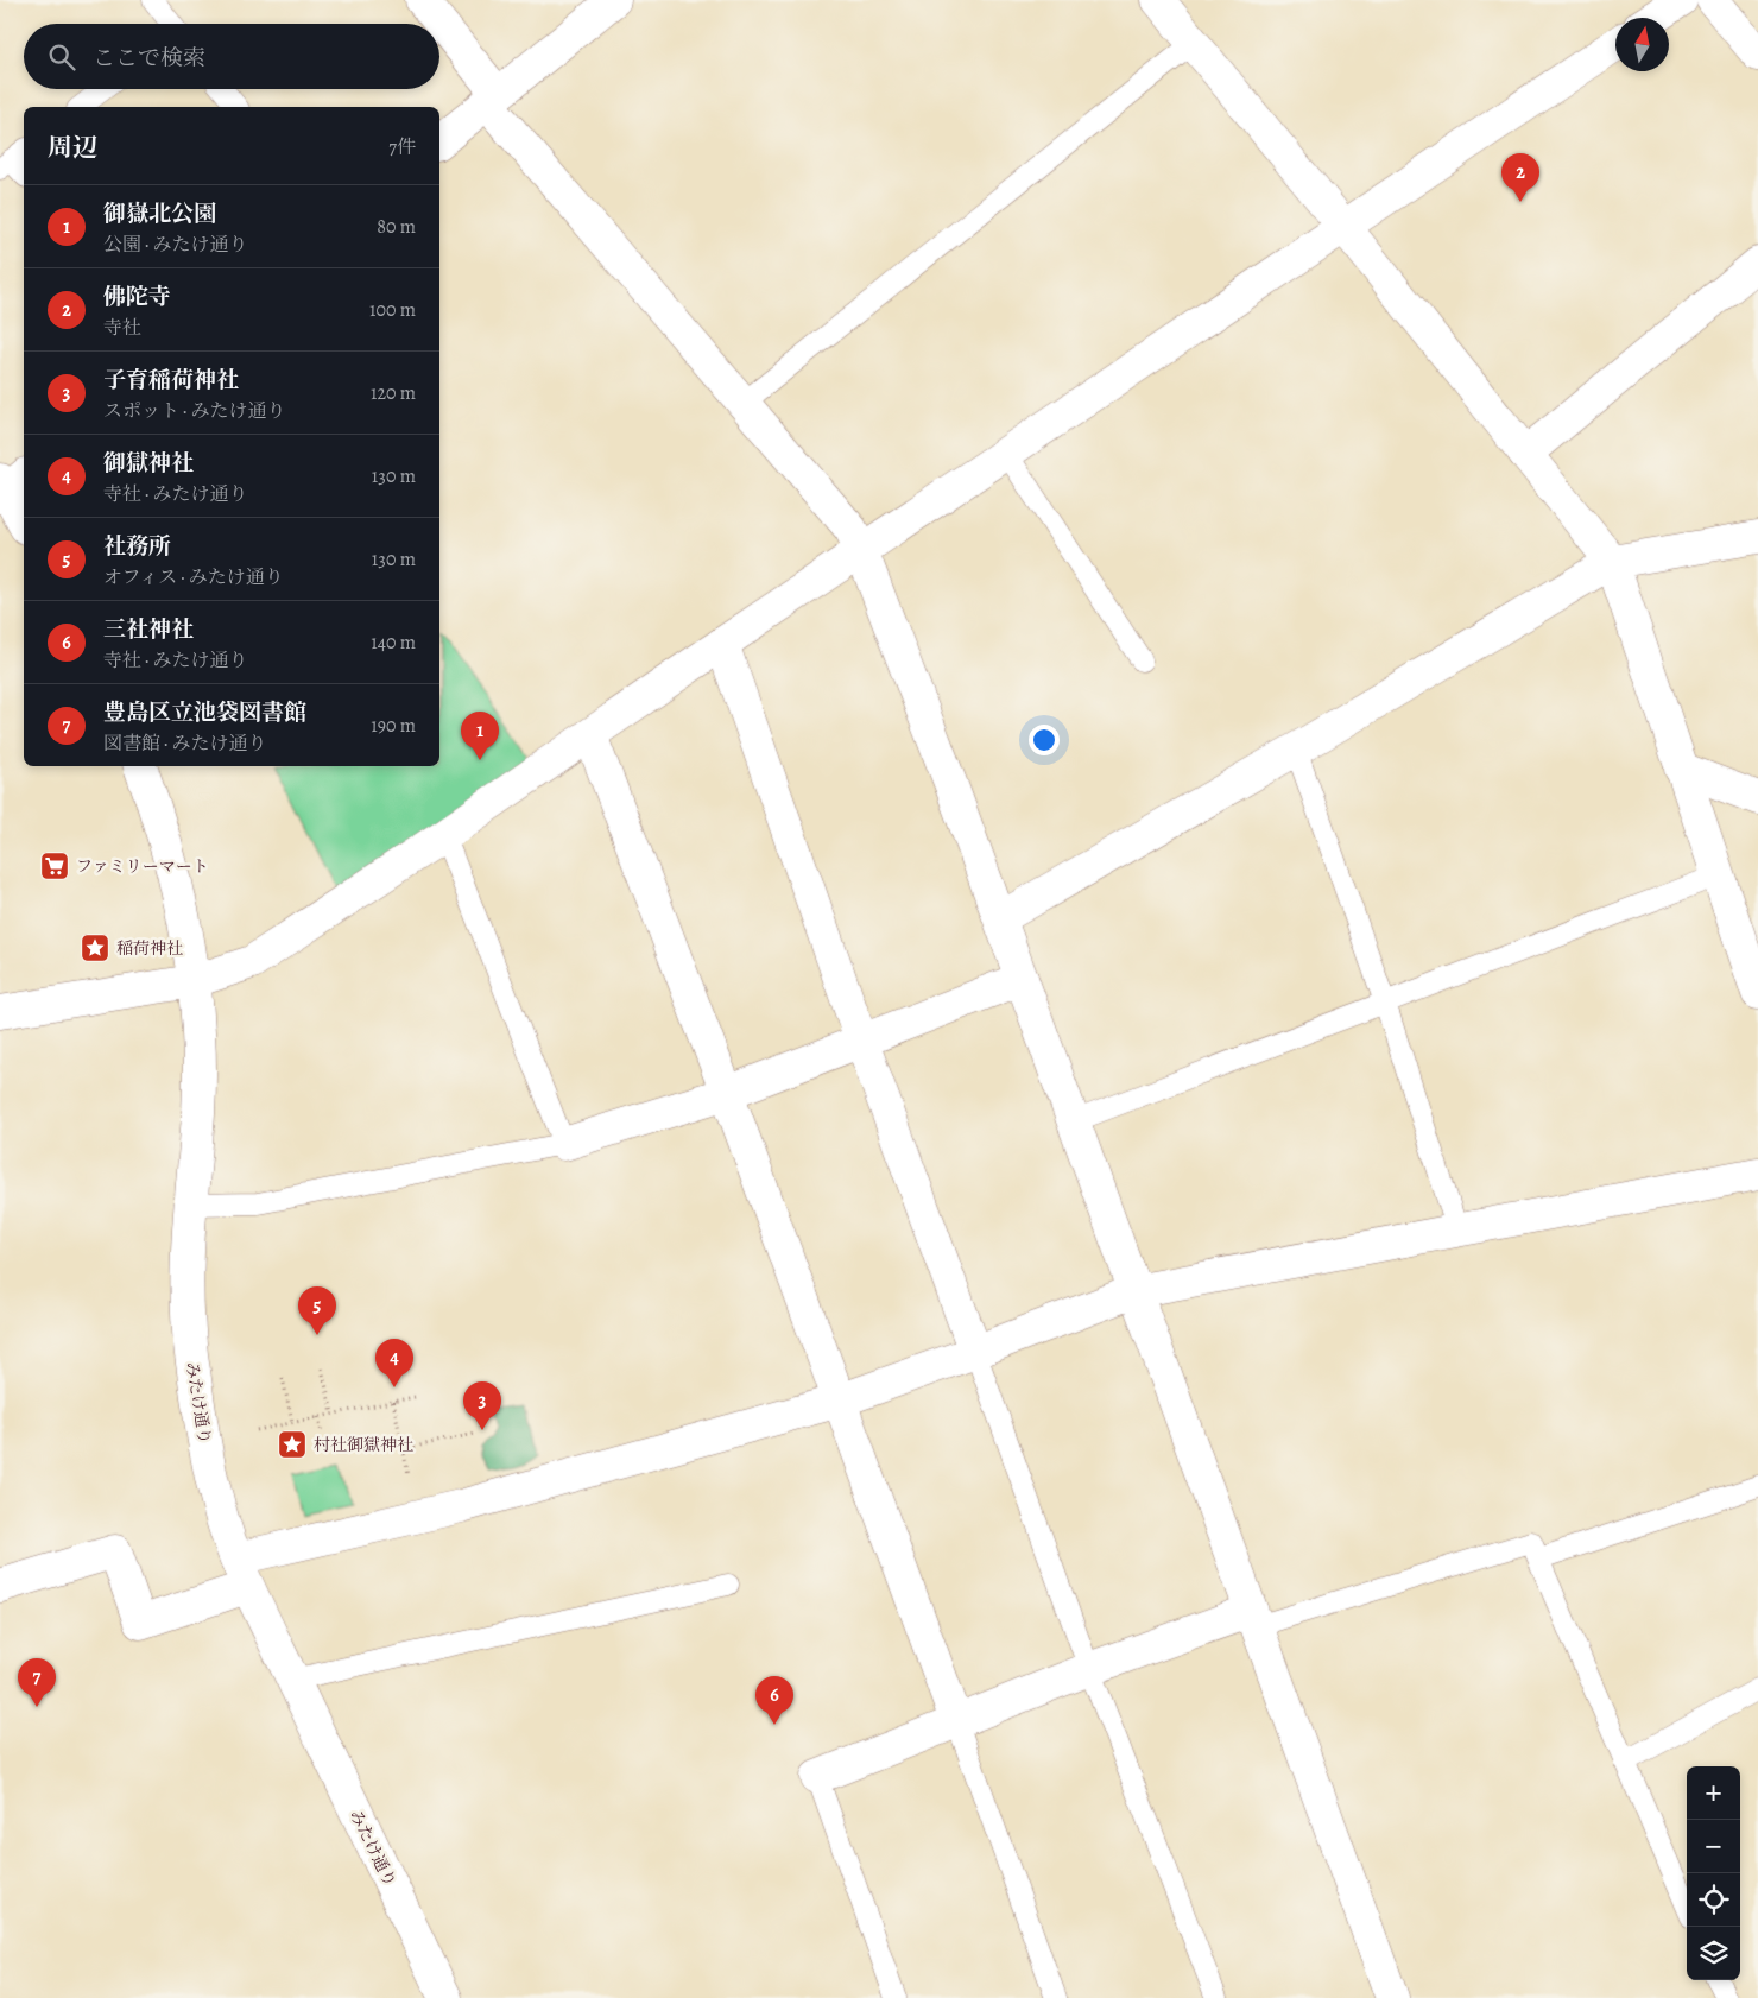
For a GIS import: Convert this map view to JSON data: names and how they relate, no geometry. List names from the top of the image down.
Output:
{
  "streets": {
    "street": ["みたけ通り"]
  },
  "places": {
    "supermarket": ["ファミリーマート"],
    "place": ["稲荷神社", "村社御獄神社"]
  },
  "north": "top",
  "page": {
    "search": "ここで検索",
    "heading": ["周辺", "7件"],
    "pins": [
      "2",
      "1",
      "5",
      "4",
      "3",
      "7",
      "6"
    ],
    "list": [
      {
        "mark": "1",
        "name": "御嶽北公園",
        "note": "公園 · みたけ通り",
        "value": "80 m"
      },
      {
        "mark": "2",
        "name": "佛陀寺",
        "note": "寺社",
        "value": "100 m"
      },
      {
        "mark": "3",
        "name": "子育稲荷神社",
        "note": "スポット · みたけ通り",
        "value": "120 m"
      },
      {
        "mark": "4",
        "name": "御獄神社",
        "note": "寺社 · みたけ通り",
        "value": "130 m"
      },
      {
        "mark": "5",
        "name": "社務所",
        "note": "オフィス · みたけ通り",
        "value": "130 m"
      },
      {
        "mark": "6",
        "name": "三社神社",
        "note": "寺社 · みたけ通り",
        "value": "140 m"
      },
      {
        "mark": "7",
        "name": "豊島区立池袋図書館",
        "note": "図書館 · みたけ通り",
        "value": "190 m"
      }
    ],
    "map_buttons": ["+", "−"]
  }
}
